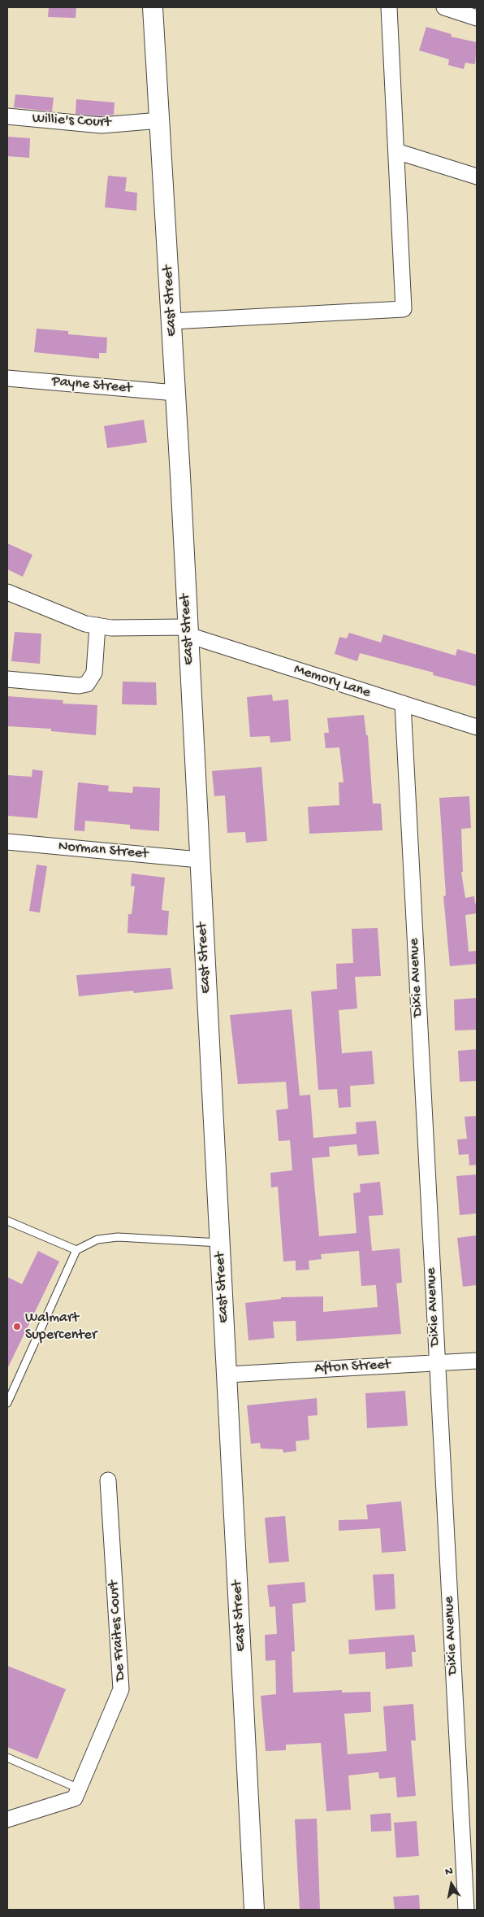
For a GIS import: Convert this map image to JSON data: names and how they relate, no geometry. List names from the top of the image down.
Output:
{
  "streets": {
    "street": [
      "Willie's Court",
      "East Street",
      "Payne Street",
      "Memory Lane",
      "Norman Street",
      "Dixie Avenue",
      "Afton Street",
      "De Fraites Court"
    ]
  },
  "crossings": [
    ["Willie's Court", "East Street"],
    ["East Street", "Payne Street"],
    ["East Street", "Memory Lane"],
    ["East Street", "Norman Street"],
    ["East Street", "Afton Street"],
    ["Memory Lane", "Dixie Avenue"],
    ["Dixie Avenue", "Afton Street"]
  ],
  "places": ["Walmart Supercenter"],
  "north": "top"
}
